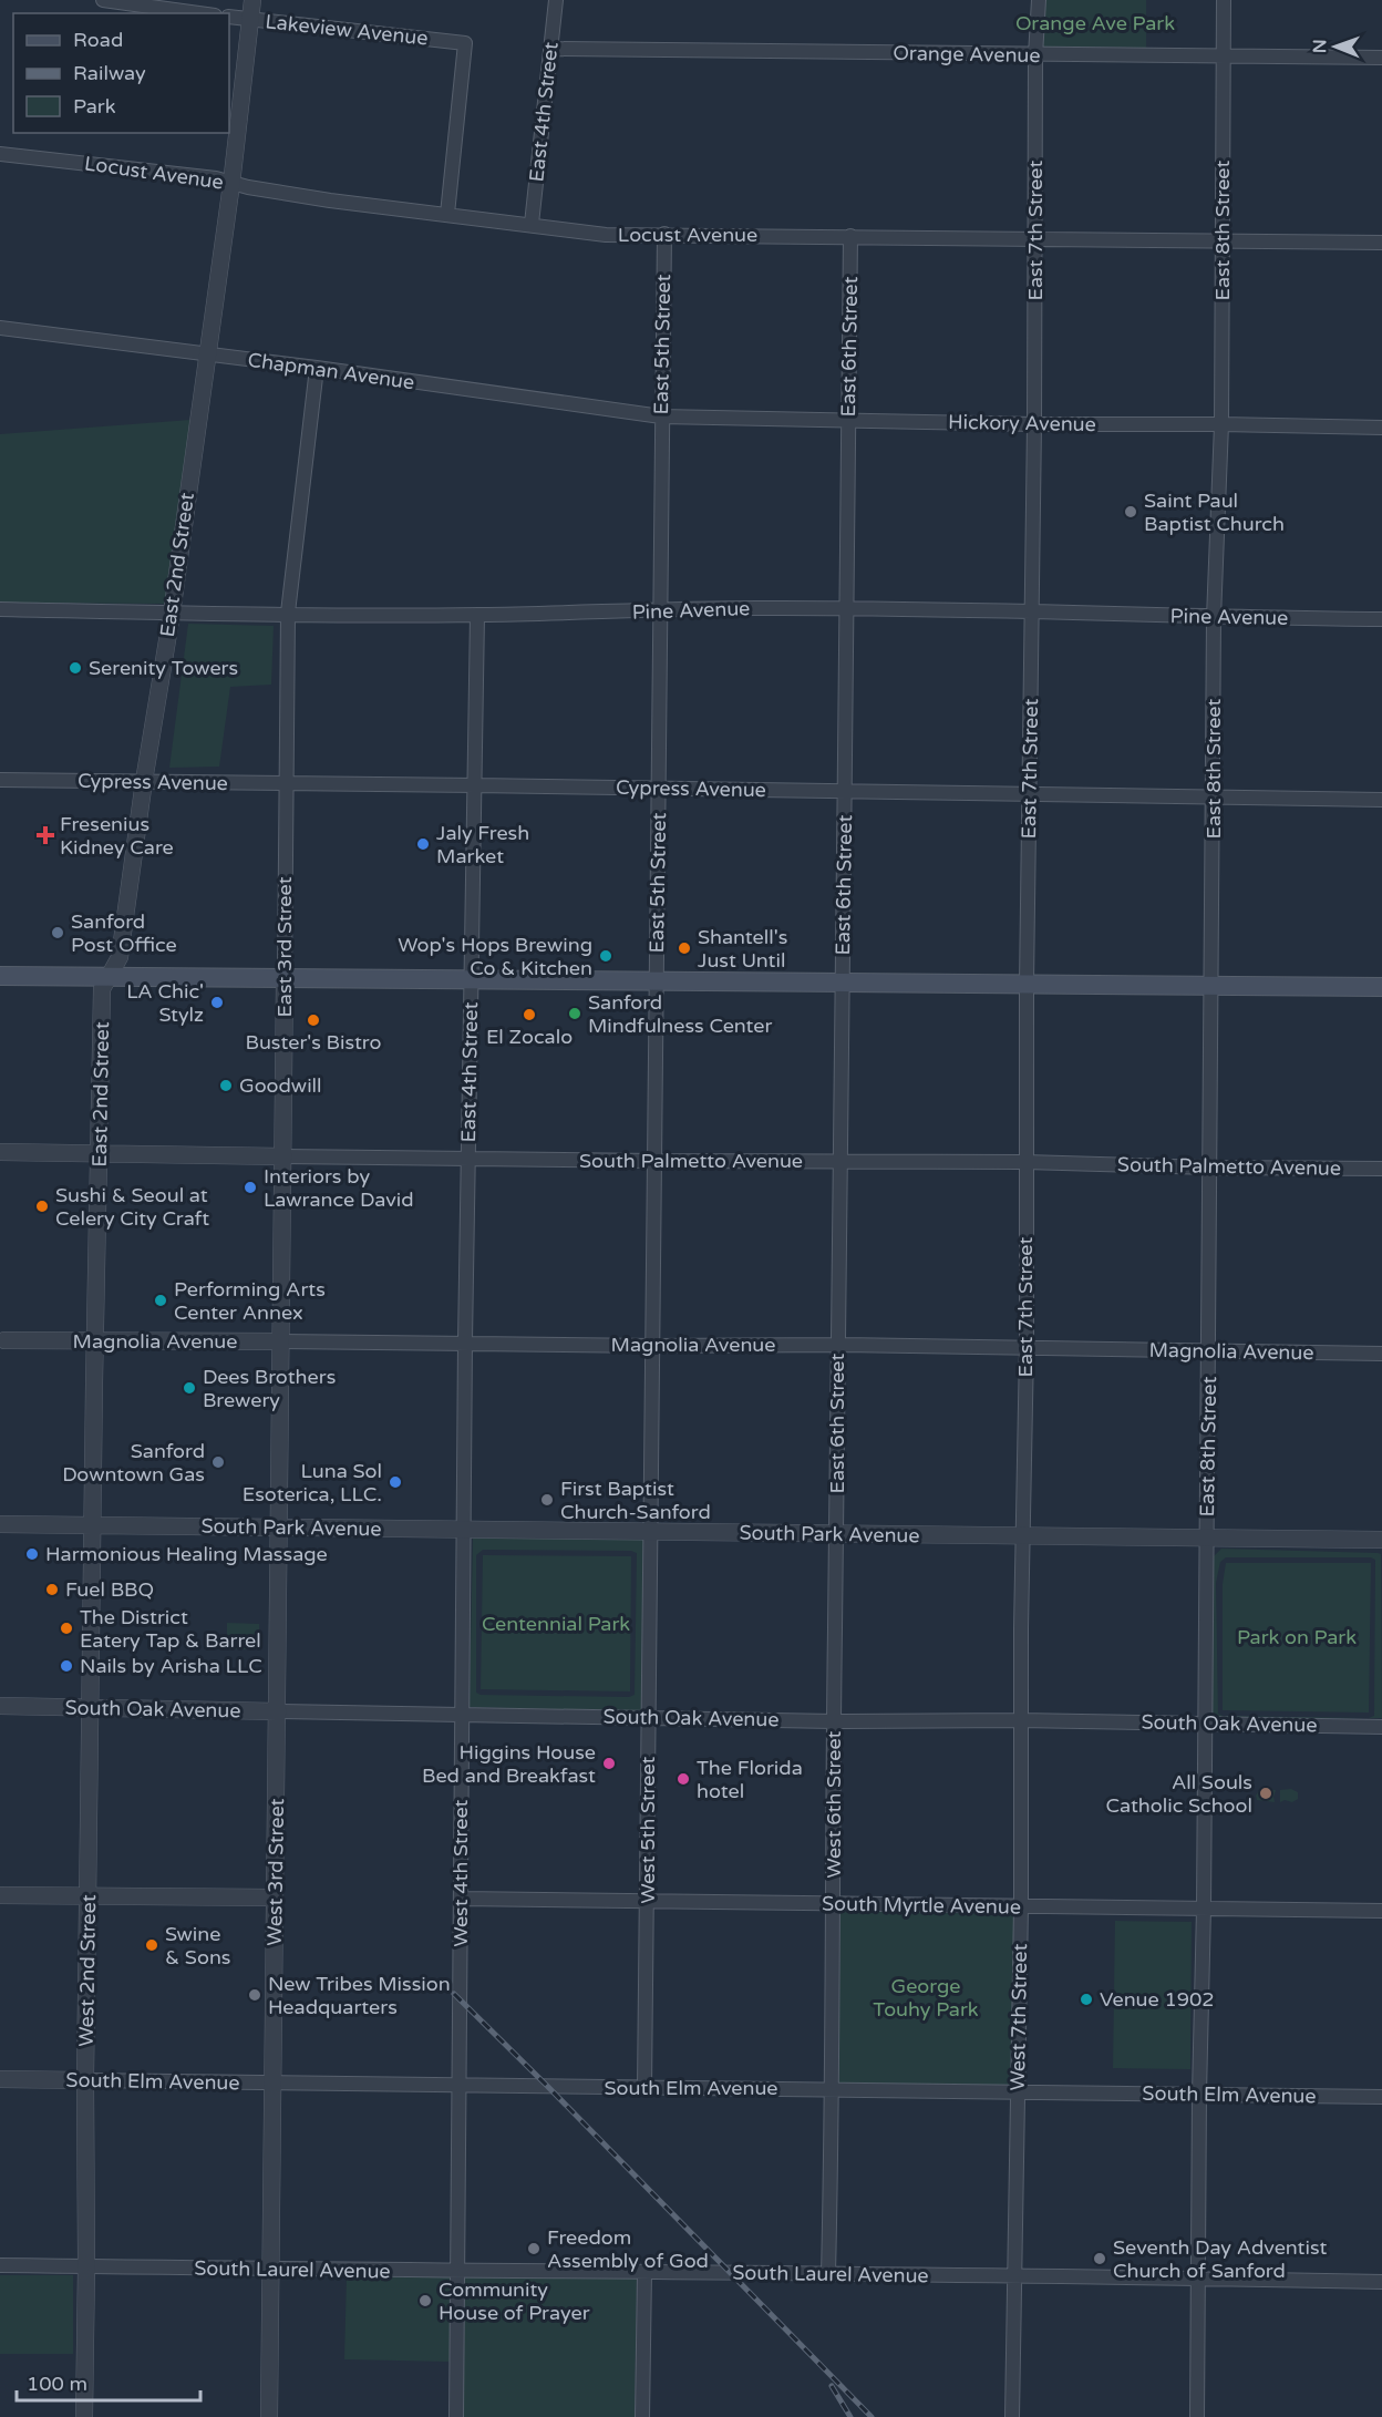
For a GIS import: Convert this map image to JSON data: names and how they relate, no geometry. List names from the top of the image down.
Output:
{
  "streets": {
    "street": [
      "Lakeview Avenue",
      "Orange Avenue",
      "East 4th Street",
      "Locust Avenue",
      "East 7th Street",
      "East 8th Street",
      "East 5th Street",
      "East 6th Street",
      "Chapman Avenue",
      "Hickory Avenue",
      "East 2nd Street",
      "Pine Avenue",
      "Cypress Avenue",
      "East 3rd Street",
      "South Palmetto Avenue",
      "Magnolia Avenue",
      "South Park Avenue",
      "South Oak Avenue",
      "West 6th Street",
      "West 5th Street",
      "West 3rd Street",
      "West 4th Street",
      "South Myrtle Avenue",
      "West 2nd Street",
      "West 7th Street",
      "South Elm Avenue",
      "South Laurel Avenue"
    ]
  },
  "crossings": [
    ["Lakeview Avenue", "Locust Avenue"],
    ["Lakeview Avenue", "East 2nd Street"],
    ["Orange Avenue", "East 4th Street"],
    ["Orange Avenue", "East 7th Street"],
    ["Orange Avenue", "East 8th Street"],
    ["East 4th Street", "Locust Avenue"],
    ["East 4th Street", "Pine Avenue"],
    ["East 4th Street", "Cypress Avenue"],
    ["East 4th Street", "South Palmetto Avenue"],
    ["East 4th Street", "Magnolia Avenue"],
    ["East 4th Street", "South Park Avenue"],
    ["East 4th Street", "West 4th Street"],
    ["Locust Avenue", "East 7th Street"],
    ["Locust Avenue", "East 8th Street"],
    ["Locust Avenue", "East 5th Street"],
    ["Locust Avenue", "East 6th Street"],
    ["Locust Avenue", "East 2nd Street"],
    ["East 7th Street", "Hickory Avenue"],
    ["East 7th Street", "Pine Avenue"],
    ["East 7th Street", "Cypress Avenue"],
    ["East 7th Street", "South Palmetto Avenue"],
    ["East 7th Street", "Magnolia Avenue"],
    ["East 7th Street", "South Park Avenue"],
    ["East 7th Street", "West 7th Street"],
    ["East 8th Street", "Hickory Avenue"],
    ["East 8th Street", "Pine Avenue"],
    ["East 8th Street", "Cypress Avenue"],
    ["East 8th Street", "South Palmetto Avenue"],
    ["East 8th Street", "Magnolia Avenue"],
    ["East 8th Street", "South Park Avenue"],
    ["East 8th Street", "South Oak Avenue"],
    ["East 8th Street", "South Myrtle Avenue"],
    ["East 8th Street", "South Elm Avenue"],
    ["East 8th Street", "South Laurel Avenue"],
    ["East 5th Street", "Chapman Avenue"],
    ["East 5th Street", "Hickory Avenue"],
    ["East 5th Street", "Pine Avenue"],
    ["East 5th Street", "Cypress Avenue"],
    ["East 5th Street", "South Palmetto Avenue"],
    ["East 5th Street", "Magnolia Avenue"],
    ["East 5th Street", "South Park Avenue"],
    ["East 5th Street", "West 5th Street"],
    ["East 6th Street", "Hickory Avenue"],
    ["East 6th Street", "Pine Avenue"],
    ["East 6th Street", "Cypress Avenue"],
    ["East 6th Street", "South Palmetto Avenue"],
    ["East 6th Street", "Magnolia Avenue"],
    ["East 6th Street", "South Park Avenue"],
    ["East 6th Street", "West 6th Street"],
    ["Chapman Avenue", "Hickory Avenue"],
    ["Chapman Avenue", "East 2nd Street"],
    ["Chapman Avenue", "East 3rd Street"],
    ["East 2nd Street", "Pine Avenue"],
    ["East 2nd Street", "Cypress Avenue"],
    ["East 2nd Street", "South Palmetto Avenue"],
    ["East 2nd Street", "Magnolia Avenue"],
    ["East 2nd Street", "South Park Avenue"],
    ["East 2nd Street", "West 2nd Street"],
    ["Pine Avenue", "East 3rd Street"],
    ["Cypress Avenue", "East 3rd Street"],
    ["East 3rd Street", "South Palmetto Avenue"],
    ["East 3rd Street", "Magnolia Avenue"],
    ["East 3rd Street", "South Park Avenue"],
    ["East 3rd Street", "West 3rd Street"],
    ["South Park Avenue", "West 6th Street"],
    ["South Park Avenue", "West 5th Street"],
    ["South Park Avenue", "West 3rd Street"],
    ["South Park Avenue", "West 4th Street"],
    ["South Park Avenue", "West 2nd Street"],
    ["South Park Avenue", "West 7th Street"],
    ["South Oak Avenue", "West 6th Street"],
    ["South Oak Avenue", "West 5th Street"],
    ["South Oak Avenue", "West 3rd Street"],
    ["South Oak Avenue", "West 4th Street"],
    ["South Oak Avenue", "West 2nd Street"],
    ["South Oak Avenue", "West 7th Street"],
    ["West 6th Street", "South Myrtle Avenue"],
    ["West 6th Street", "South Elm Avenue"],
    ["West 6th Street", "South Laurel Avenue"],
    ["West 5th Street", "South Myrtle Avenue"],
    ["West 5th Street", "South Elm Avenue"],
    ["West 3rd Street", "South Elm Avenue"],
    ["West 3rd Street", "South Laurel Avenue"],
    ["West 4th Street", "South Myrtle Avenue"],
    ["West 4th Street", "South Elm Avenue"],
    ["West 4th Street", "South Laurel Avenue"],
    ["South Myrtle Avenue", "West 7th Street"],
    ["West 2nd Street", "South Elm Avenue"],
    ["West 2nd Street", "South Laurel Avenue"],
    ["West 7th Street", "South Elm Avenue"],
    ["West 7th Street", "South Laurel Avenue"]
  ],
  "parks": [
    "Orange Ave Park",
    "Centennial Park",
    "Park on Park",
    "George Touhy Park"
  ],
  "places": {
    "other": [
      "Saint Paul Baptist Church",
      "Serenity Towers",
      "Jaly Fresh Market",
      "Sanford Post Office",
      "Shantell's Just Until",
      "Wop's Hops Brewing Co & Kitchen",
      "LA Chic' Stylz",
      "Sanford Mindfulness Center",
      "El Zocalo",
      "Buster's Bistro",
      "Goodwill",
      "Interiors by Lawrance David",
      "Sushi & Seoul at Celery City Craft",
      "Performing Arts Center Annex",
      "Dees Brothers Brewery",
      "Sanford Downtown Gas",
      "Luna Sol Esoterica, LLC.",
      "First Baptist Church-Sanford",
      "Harmonious Healing Massage",
      "Fuel BBQ",
      "The District Eatery Tap & Barrel",
      "Nails by Arisha LLC",
      "Higgins House Bed and Breakfast",
      "The Florida hotel",
      "All Souls Catholic School",
      "Swine & Sons",
      "New Tribes Mission Headquarters",
      "Venue 1902",
      "Freedom Assembly of God",
      "Seventh Day Adventist Church of Sanford",
      "Community House of Prayer"
    ],
    "health": ["Fresenius Kidney Care"]
  },
  "legend": ["Road", "Railway", "Park"],
  "scale_bar": "100 m",
  "north": "left"
}
